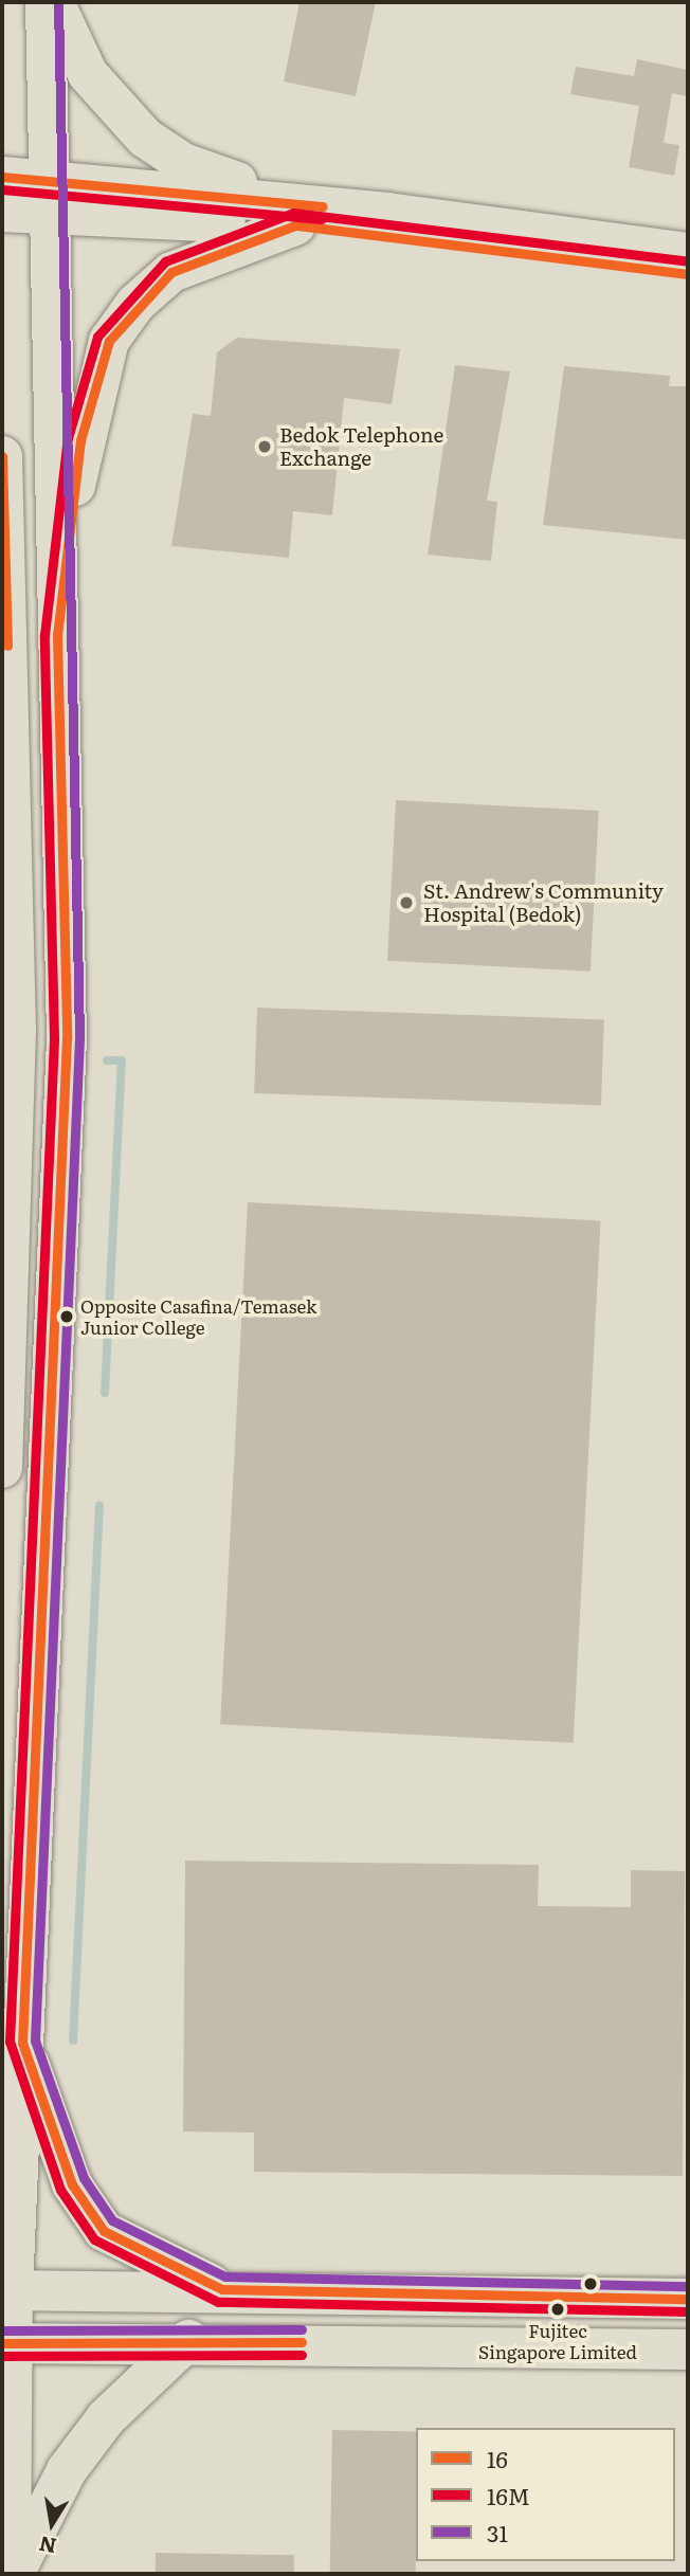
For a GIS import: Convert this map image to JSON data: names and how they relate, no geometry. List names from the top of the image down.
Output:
{
  "places": [
    "Bedok Telephone Exchange",
    "St. Andrew's Community Hospital (Bedok)",
    "Opposite Casafina/Temasek Junior College",
    "Fujitec Singapore Limited"
  ],
  "lines": ["transit line 31", "transit line 16", "transit line 16M"],
  "legend": ["16", "16M", "31"],
  "north": "bottom"
}
